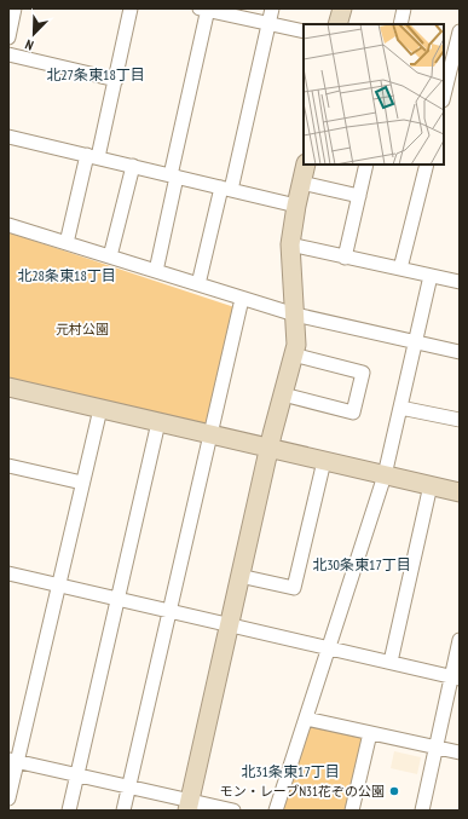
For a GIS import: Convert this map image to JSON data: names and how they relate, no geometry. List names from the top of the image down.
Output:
{
  "districts": [
    "北27条東18丁目",
    "北28条東18丁目",
    "北30条東17丁目",
    "北31条東17丁目"
  ],
  "parks": ["元村公園"],
  "places": ["モン・レーブN31花ぞの公園"],
  "north": "bottom left"
}
